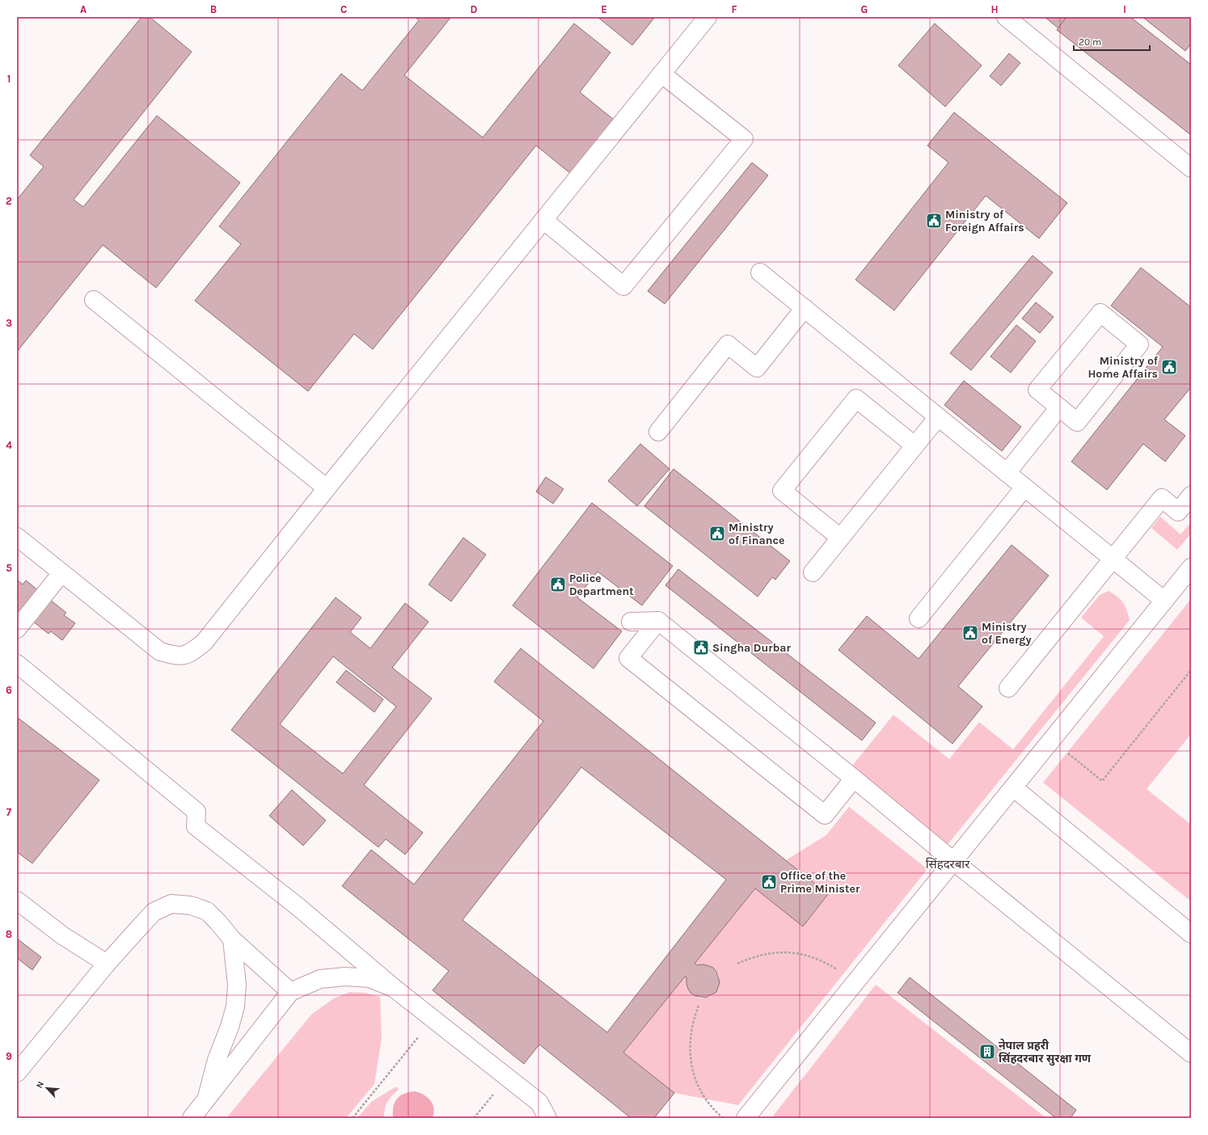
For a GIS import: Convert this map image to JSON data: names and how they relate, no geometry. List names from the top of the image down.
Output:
{
  "districts": ["सिंहदरबार"],
  "places": {
    "public building": [
      "Ministry of Foreign Affairs",
      "Ministry of Home Affairs",
      "Ministry of Finance",
      "Police Department",
      "Ministry of Energy",
      "Singha Durbar",
      "Office of the Prime Minister"
    ],
    "building": ["नेपाल प्रहरी सिंहदरबार सुरक्षा गण"]
  },
  "scale_bar": "20 m",
  "north": "top left",
  "grid": {
    "columns": [
      "A",
      "B",
      "C",
      "D",
      "E",
      "F",
      "G",
      "H",
      "I"
    ],
    "rows": [
      "1",
      "2",
      "3",
      "4",
      "5",
      "6",
      "7",
      "8",
      "9"
    ]
  }
}
